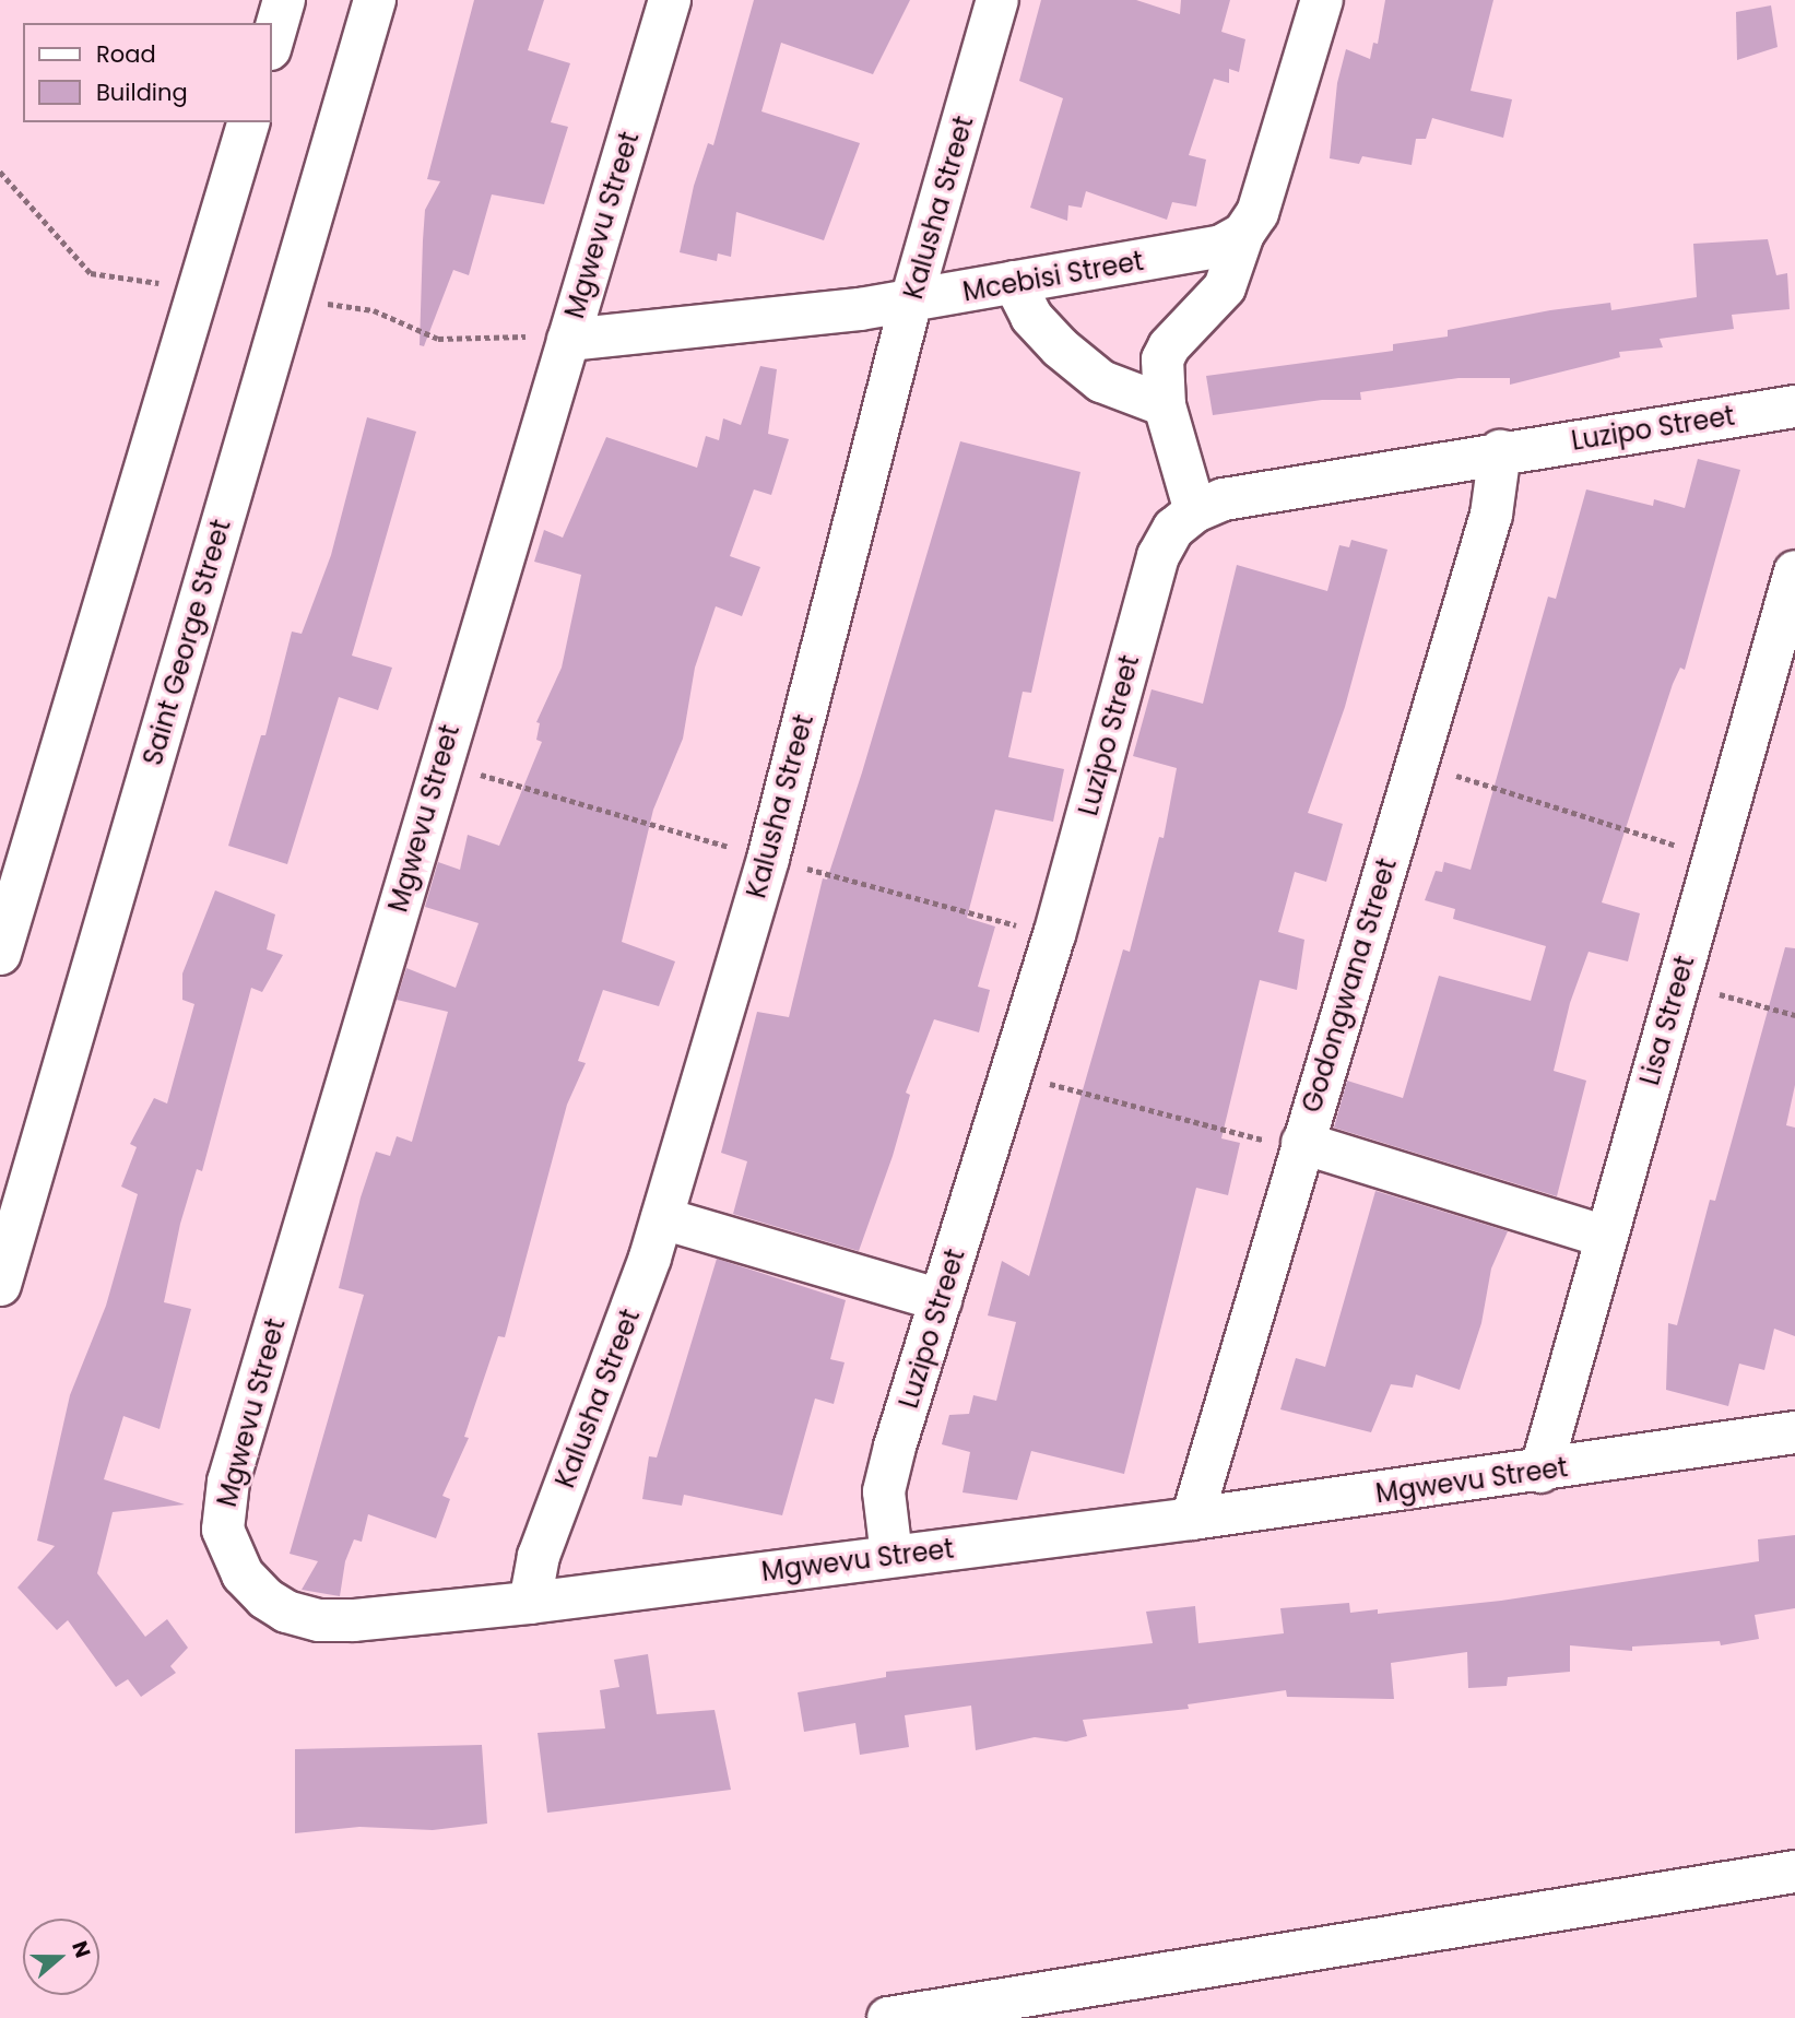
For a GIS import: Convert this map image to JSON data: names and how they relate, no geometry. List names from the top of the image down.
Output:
{
  "streets": {
    "street": [
      "Kalusha Street",
      "Mgwevu Street",
      "Mcebisi Street",
      "Luzipo Street",
      "Saint George Street",
      "Godongwana Street",
      "Lisa Street"
    ]
  },
  "crossings": [
    ["Kalusha Street", "Mgwevu Street"],
    ["Kalusha Street", "Mcebisi Street"],
    ["Mgwevu Street", "Mcebisi Street"],
    ["Mgwevu Street", "Luzipo Street"],
    ["Mgwevu Street", "Godongwana Street"],
    ["Mgwevu Street", "Lisa Street"],
    ["Luzipo Street", "Godongwana Street"]
  ],
  "legend": ["Road", "Building"],
  "north": "right"
}
